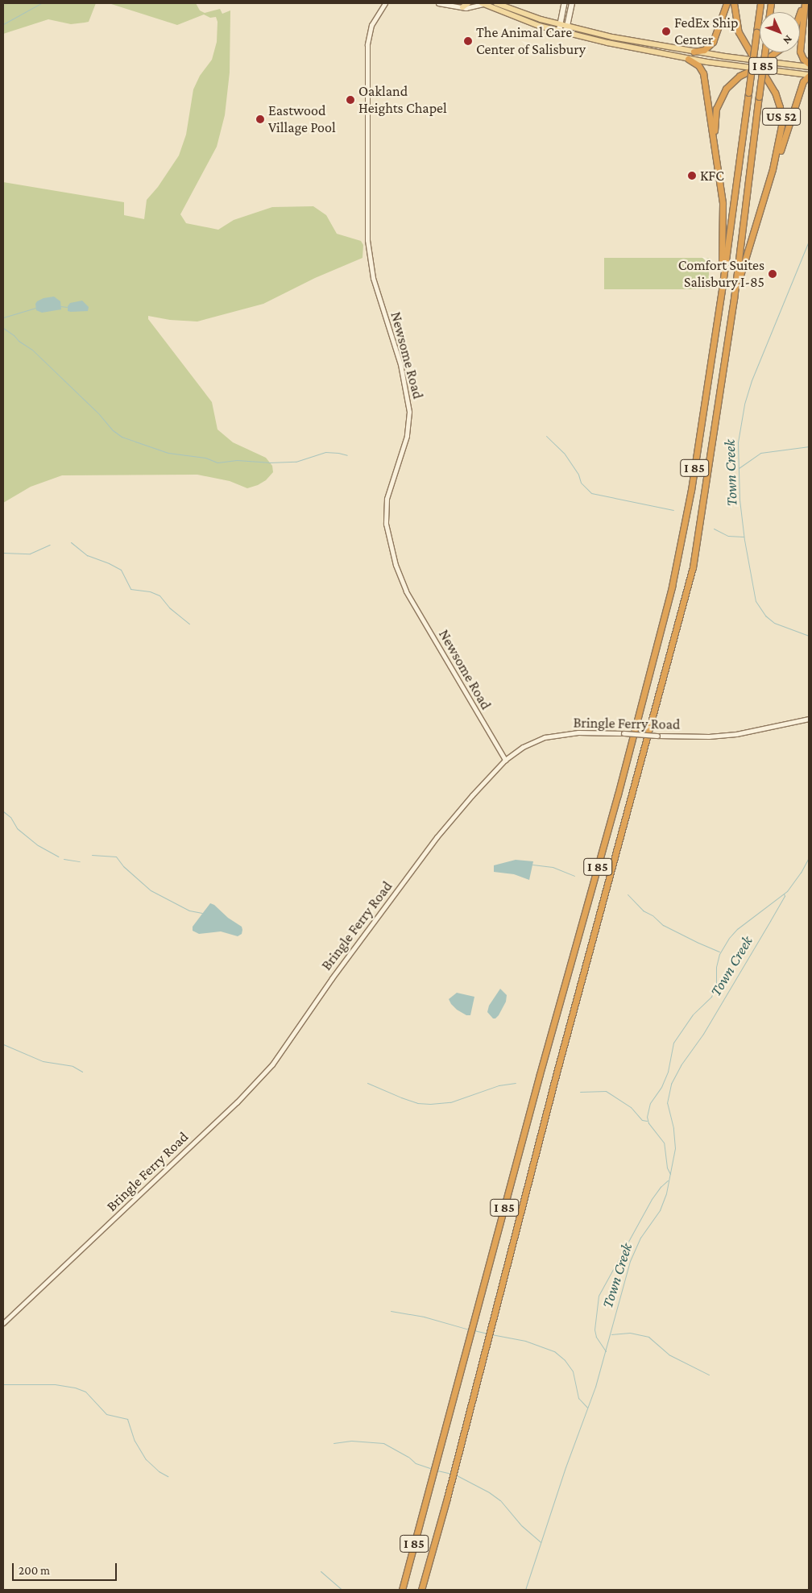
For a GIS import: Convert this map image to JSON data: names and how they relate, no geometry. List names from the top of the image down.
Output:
{
  "streets": {
    "highway": ["I 85", "US 52"],
    "street": ["Newsome Road", "Bringle Ferry Road"]
  },
  "crossings": [
    ["I 85", "US 52"],
    ["Newsome Road", "Bringle Ferry Road"]
  ],
  "water": ["Town Creek"],
  "places": [
    "FedEx Ship Center",
    "The Animal Care Center of Salisbury",
    "Oakland Heights Chapel",
    "Eastwood Village Pool",
    "KFC",
    "Comfort Suites Salisbury I-85"
  ],
  "scale_bar": "200 m",
  "north": "bottom right"
}
